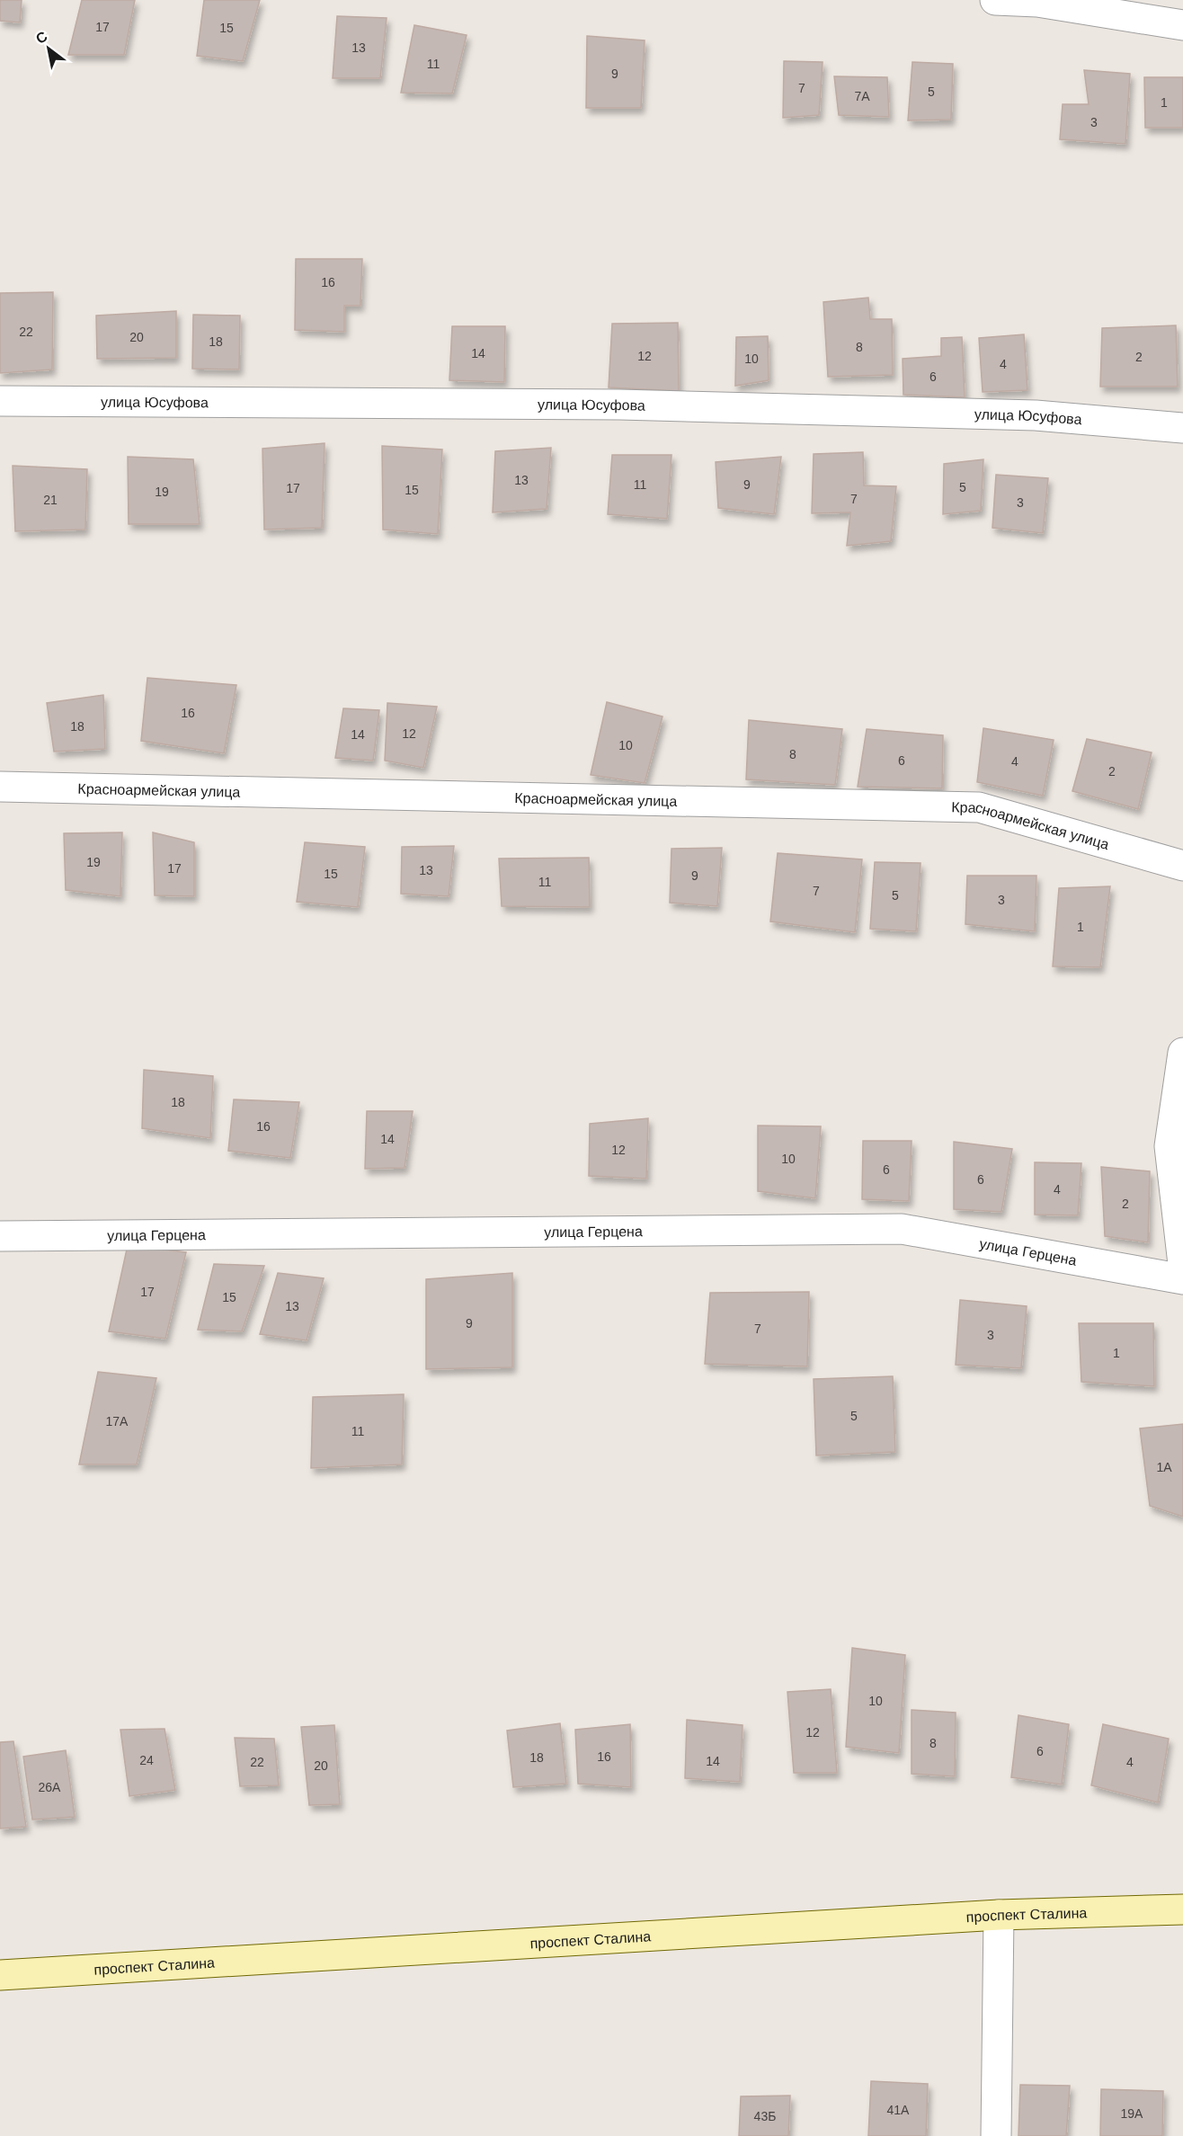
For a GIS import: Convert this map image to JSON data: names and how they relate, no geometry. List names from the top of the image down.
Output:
{
  "streets": {
    "street": [
      "улица Юсуфова",
      "Красноармейская улица",
      "улица Герцена",
      "проспект Сталина"
    ]
  },
  "house_numbers": [
    "17",
    "15",
    "13",
    "11",
    "9",
    "7",
    "5",
    "7А",
    "1",
    "3",
    "16",
    "22",
    "20",
    "18",
    "8",
    "14",
    "12",
    "2",
    "10",
    "4",
    "6",
    "13",
    "11",
    "9",
    "5",
    "17",
    "15",
    "19",
    "7",
    "21",
    "3",
    "16",
    "18",
    "12",
    "14",
    "10",
    "8",
    "6",
    "4",
    "2",
    "19",
    "17",
    "13",
    "15",
    "9",
    "11",
    "7",
    "5",
    "3",
    "1",
    "18",
    "16",
    "14",
    "12",
    "10",
    "6",
    "6",
    "4",
    "2",
    "17",
    "15",
    "13",
    "9",
    "7",
    "3",
    "1",
    "5",
    "17А",
    "11",
    "1А",
    "10",
    "12",
    "8",
    "6",
    "16",
    "18",
    "24",
    "14",
    "22",
    "4",
    "20",
    "26А",
    "41А",
    "19А",
    "43Б"
  ],
  "north": "top left"
}
